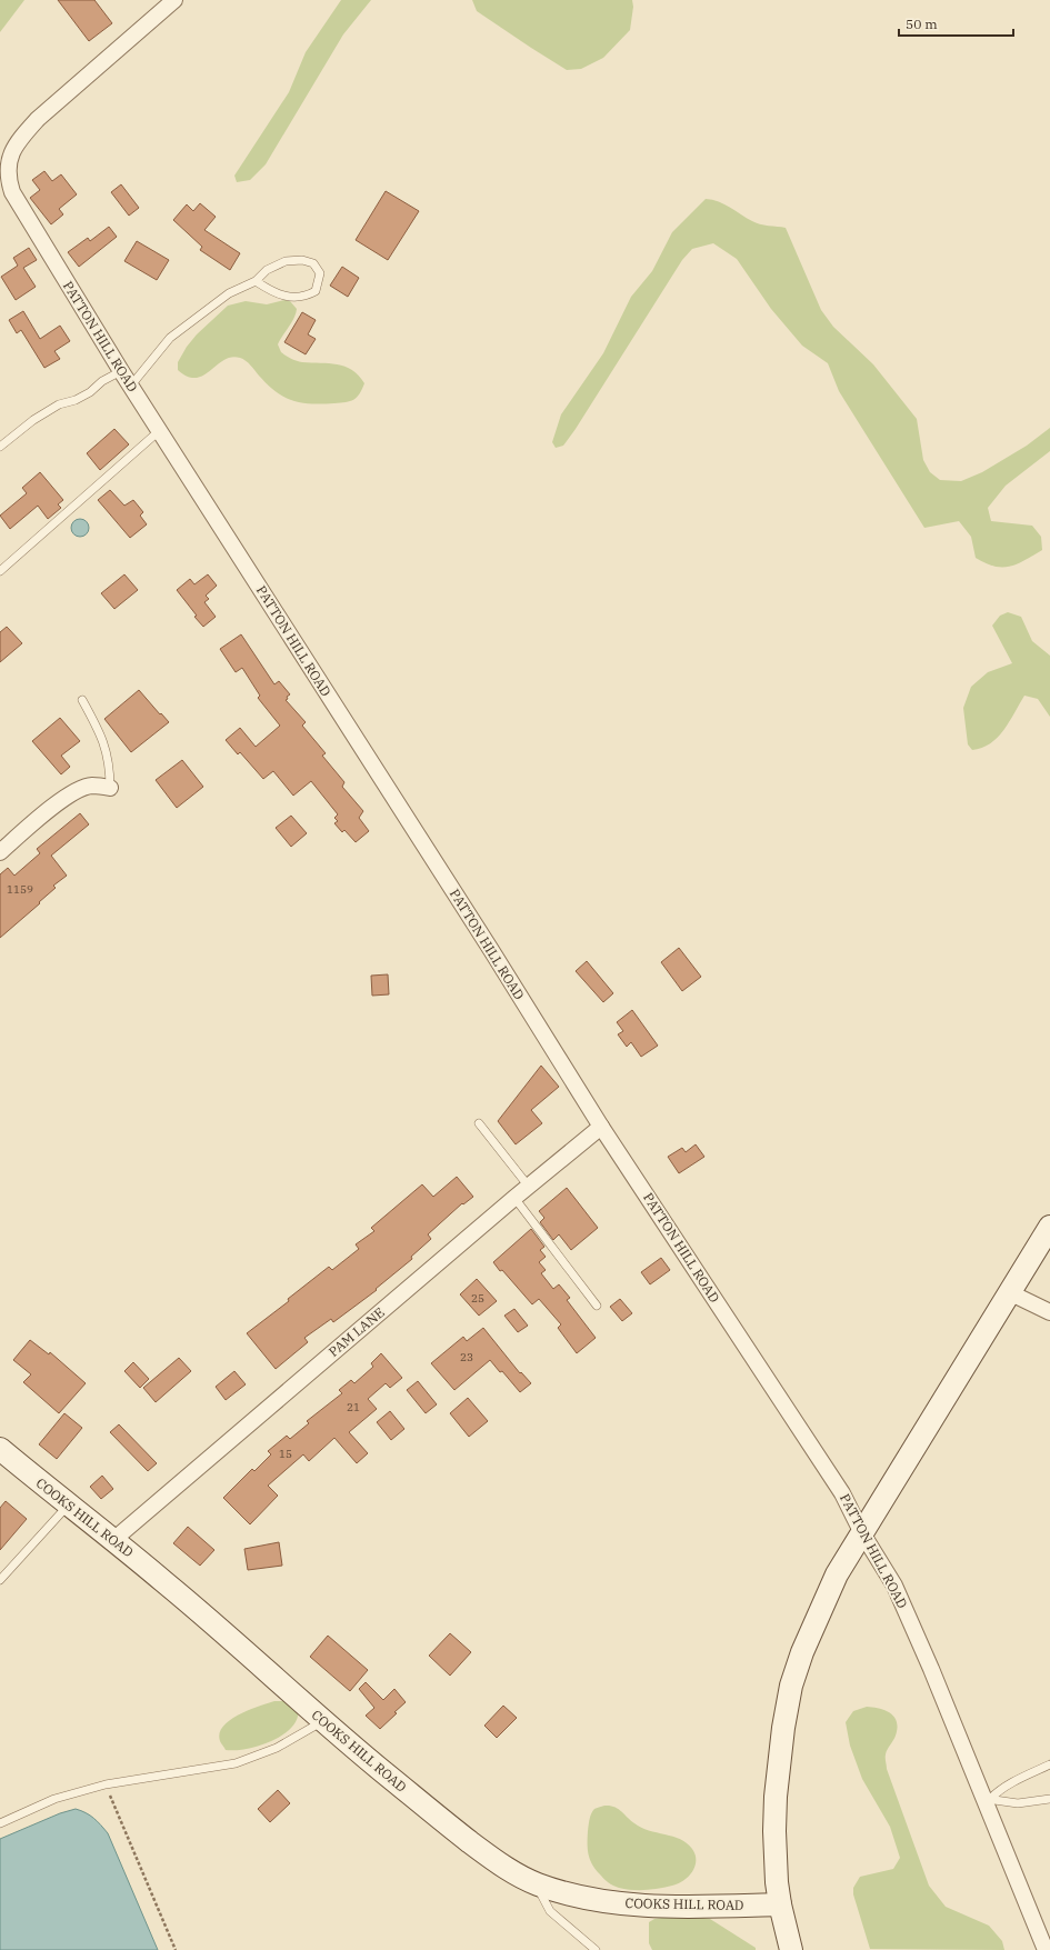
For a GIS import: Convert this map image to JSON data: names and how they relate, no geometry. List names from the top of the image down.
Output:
{
  "streets": {
    "street": ["PATTON HILL ROAD", "PAM LANE", "COOKS HILL ROAD"]
  },
  "crossings": [
    ["PATTON HILL ROAD", "PAM LANE"],
    ["PAM LANE", "COOKS HILL ROAD"]
  ],
  "house_numbers": [
    "1159",
    "25",
    "23",
    "21",
    "15"
  ],
  "scale_bar": "50 m"
}
